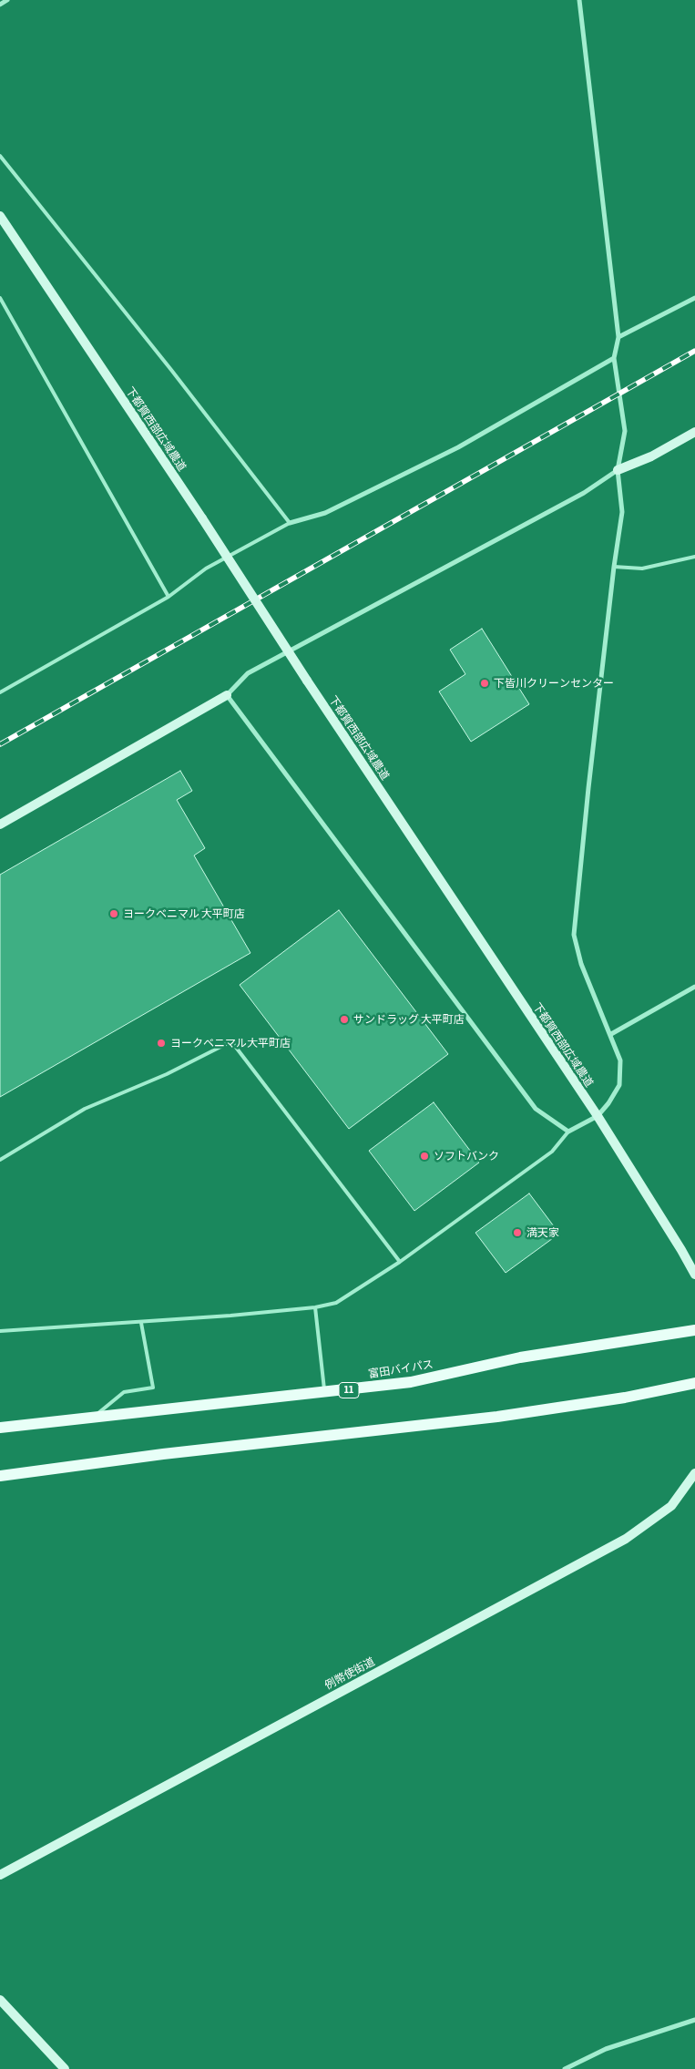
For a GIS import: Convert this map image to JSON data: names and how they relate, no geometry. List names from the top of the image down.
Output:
{
  "streets": {
    "main road": ["富田バイパス", "11"],
    "street": ["下都賀西部広域農道", "例幣使街道"]
  },
  "places": [
    "下皆川クリーンセンター",
    "ヨークベニマル 大平町店",
    "サンドラッグ 大平町店",
    "ヨークベニマル大平町店",
    "ソフトバンク",
    "満天家"
  ]
}
